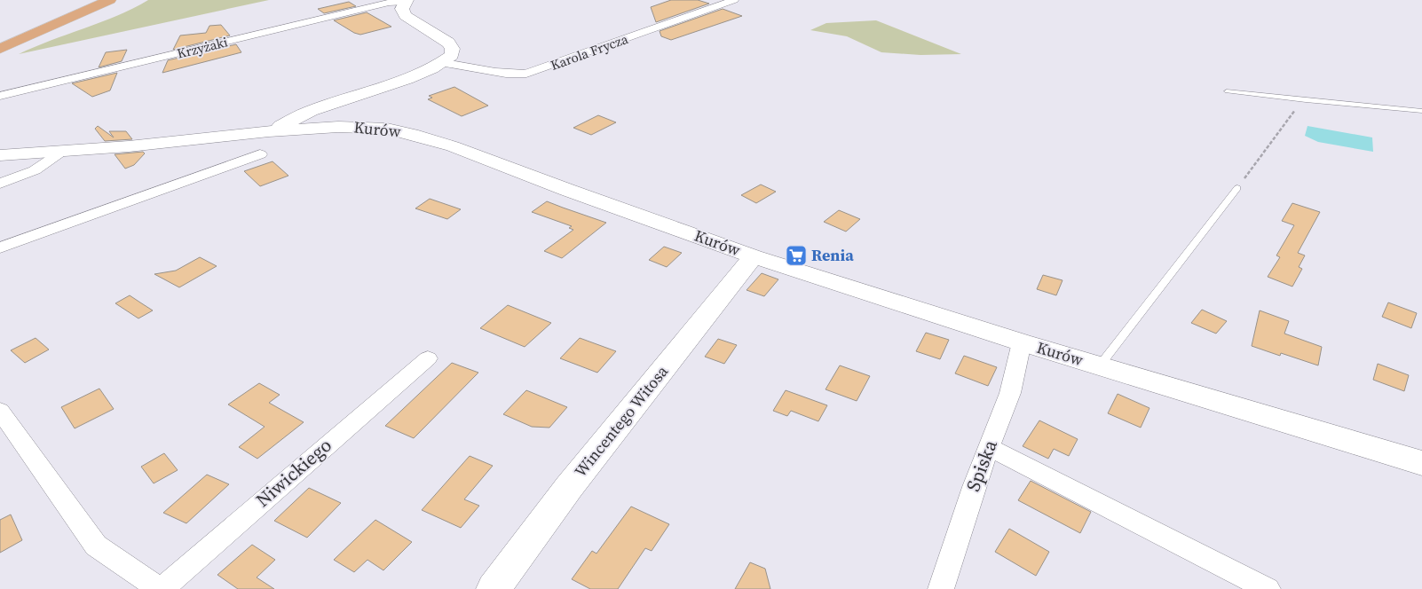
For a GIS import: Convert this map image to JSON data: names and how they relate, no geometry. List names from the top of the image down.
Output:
{
  "streets": {
    "street": [
      "Krzyżaki",
      "Karola Frycza",
      "Kurów",
      "Wincentego Witosa",
      "Spiska",
      "Niwickiego"
    ]
  },
  "crossings": [
    ["Krzyżaki", "Karola Frycza"],
    ["Krzyżaki", "Kurów"],
    ["Kurów", "Wincentego Witosa"],
    ["Kurów", "Spiska"]
  ],
  "places": {
    "supermarket": ["Renia"]
  }
}
